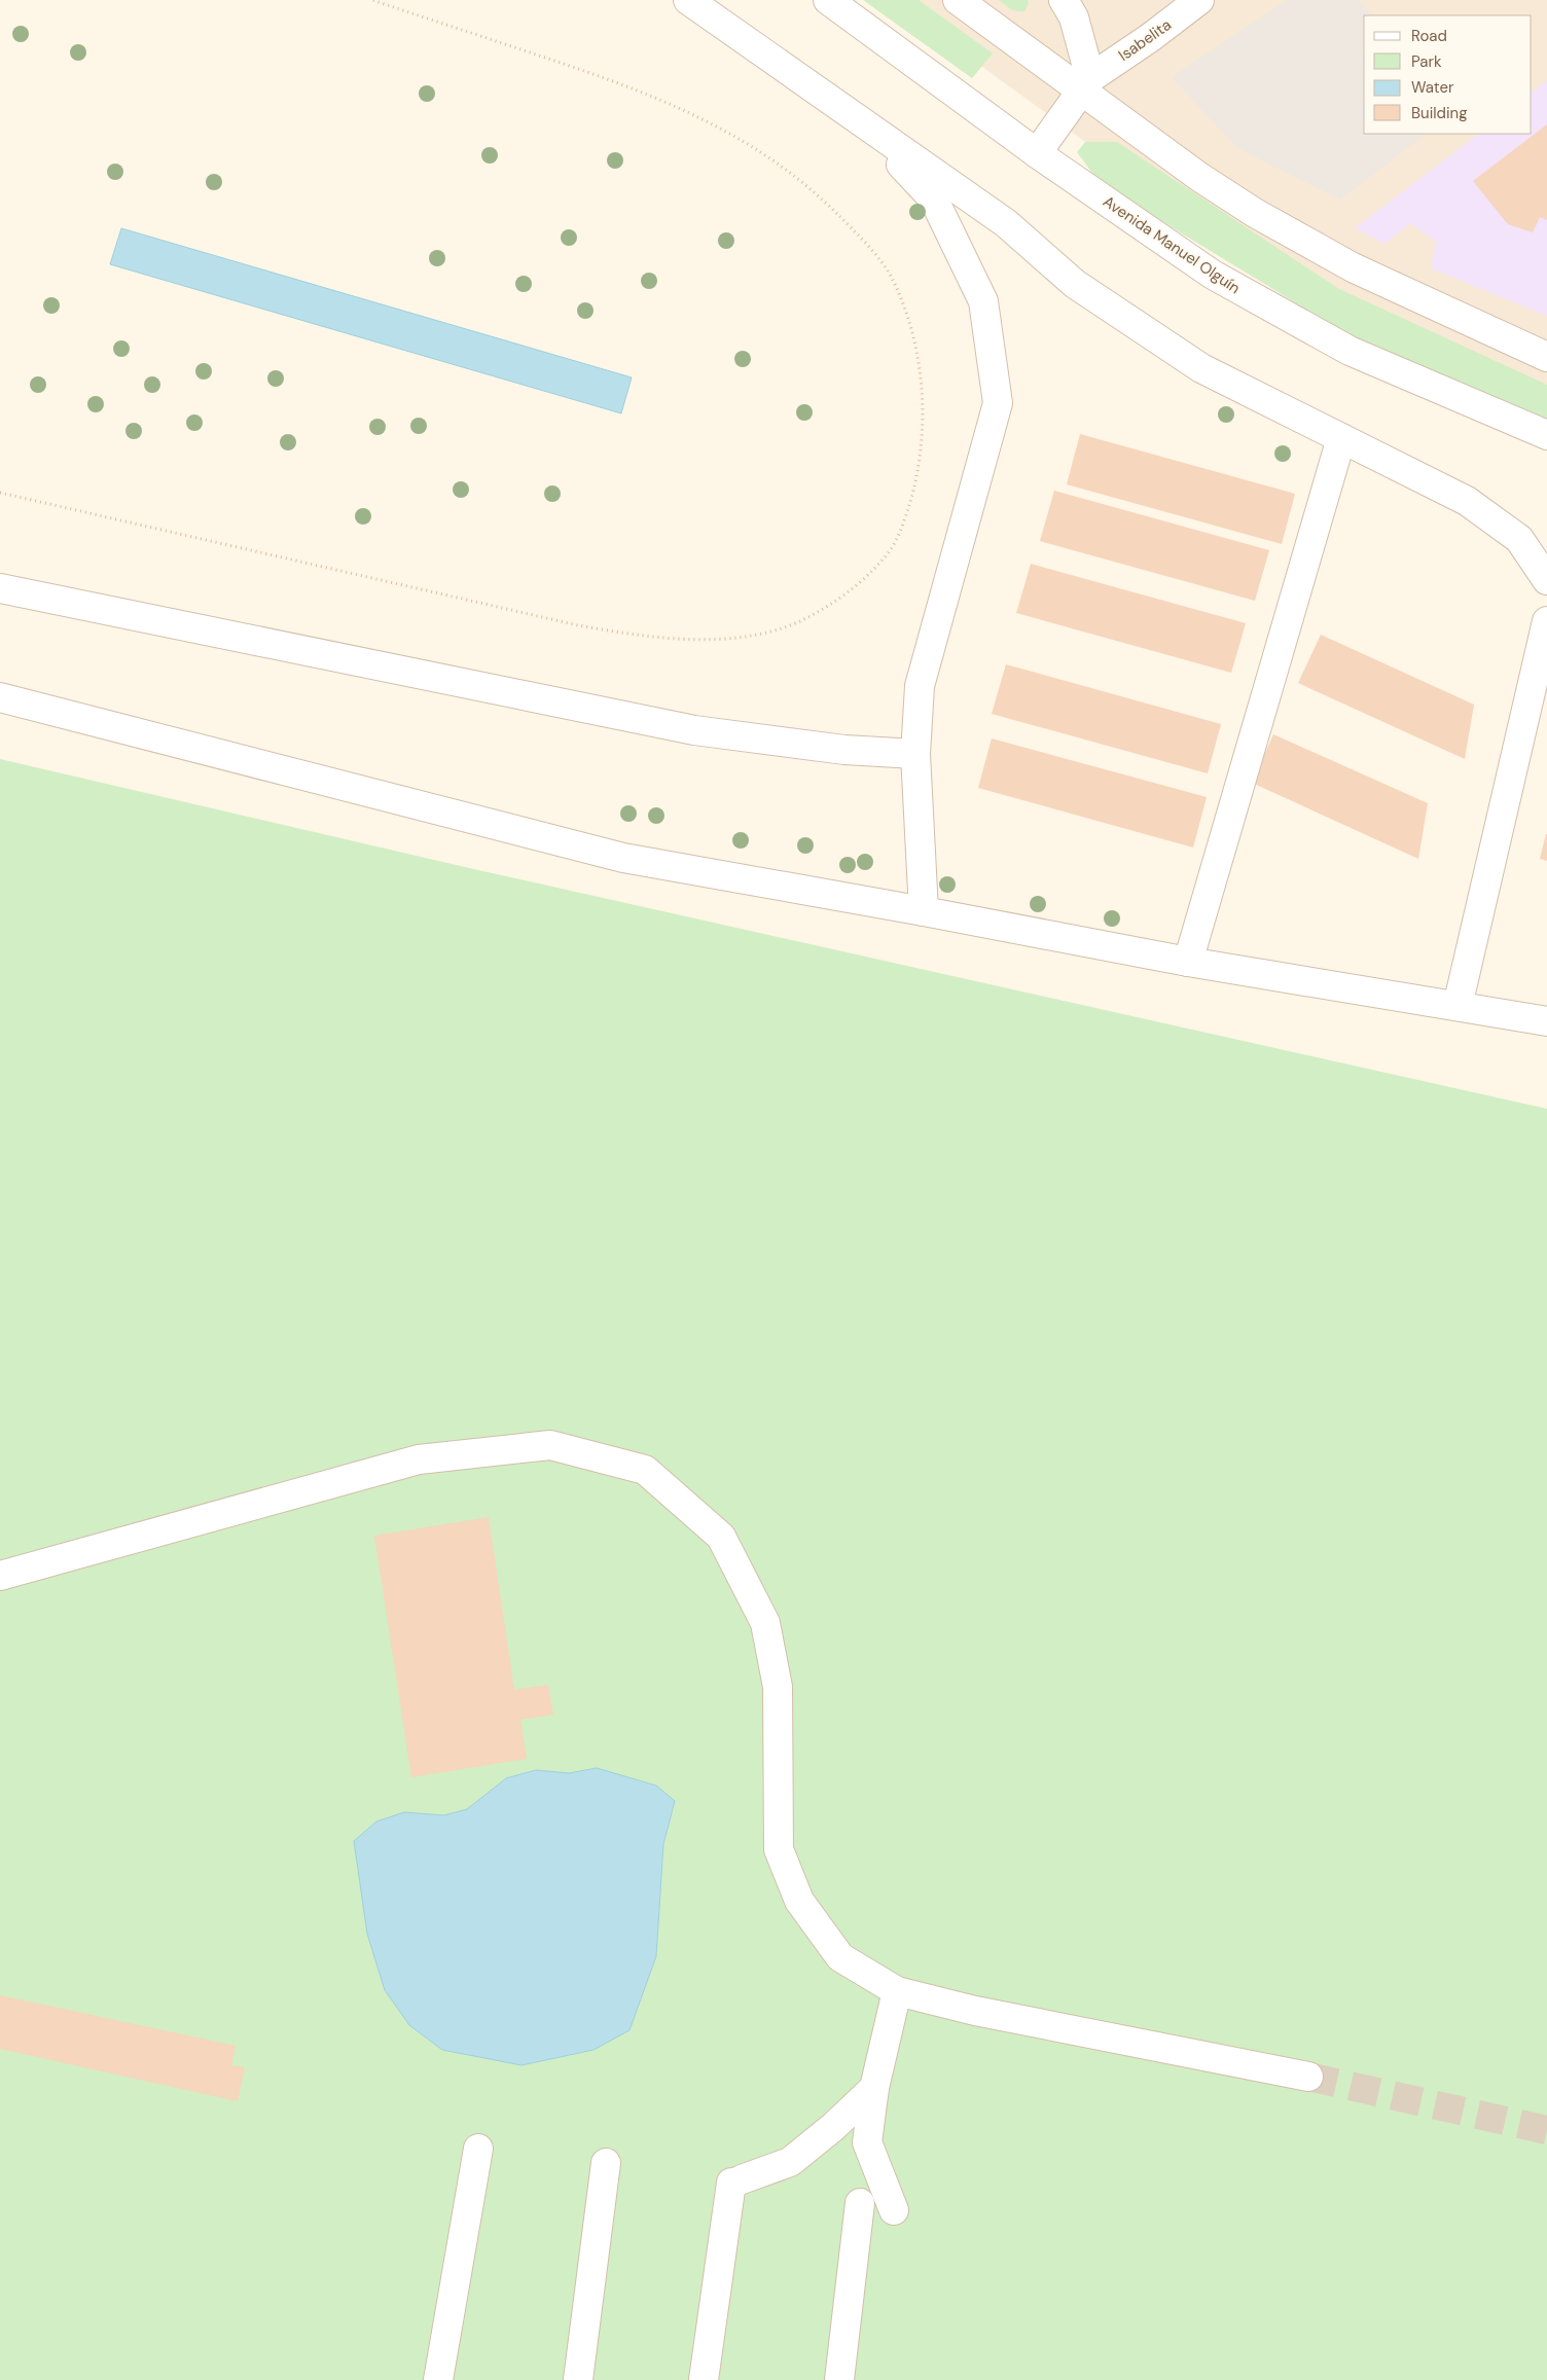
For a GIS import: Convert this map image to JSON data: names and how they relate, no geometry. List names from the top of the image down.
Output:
{
  "streets": {
    "street": ["Isabelita", "Avenida Manuel Olguín"]
  },
  "crossings": [
    ["Isabelita", "Avenida Manuel Olguín"]
  ],
  "legend": [
    "Road",
    "Park",
    "Water",
    "Building"
  ]
}
